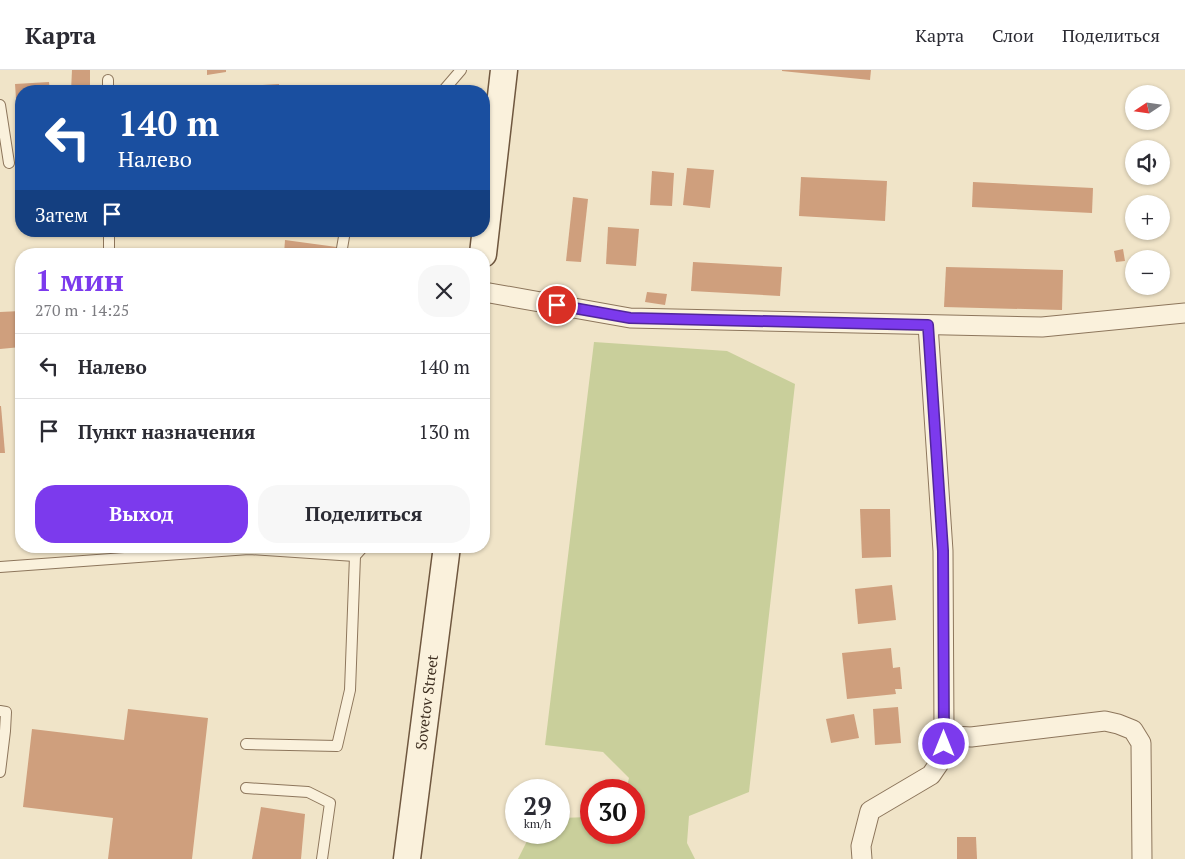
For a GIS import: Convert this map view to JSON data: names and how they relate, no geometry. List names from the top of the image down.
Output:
{
  "streets": {
    "main road": ["Sovetov Street"]
  },
  "north": "left",
  "page": {
    "header": "Карта",
    "nav": ["Карта", "Слои", "Поделиться"],
    "map_buttons": ["+", "−"],
    "turn": ["140 m", "Налево"],
    "then": "Затем",
    "heading": ["1 мин", "270 m · 14:25"],
    "list": [
      {
        "name": "Налево",
        "value": "140 m"
      },
      {
        "name": "Пункт назначения",
        "value": "130 m"
      }
    ],
    "buttons": ["Выход", "Поделиться"],
    "speed": "29 km/h",
    "limit": "30"
  }
}
